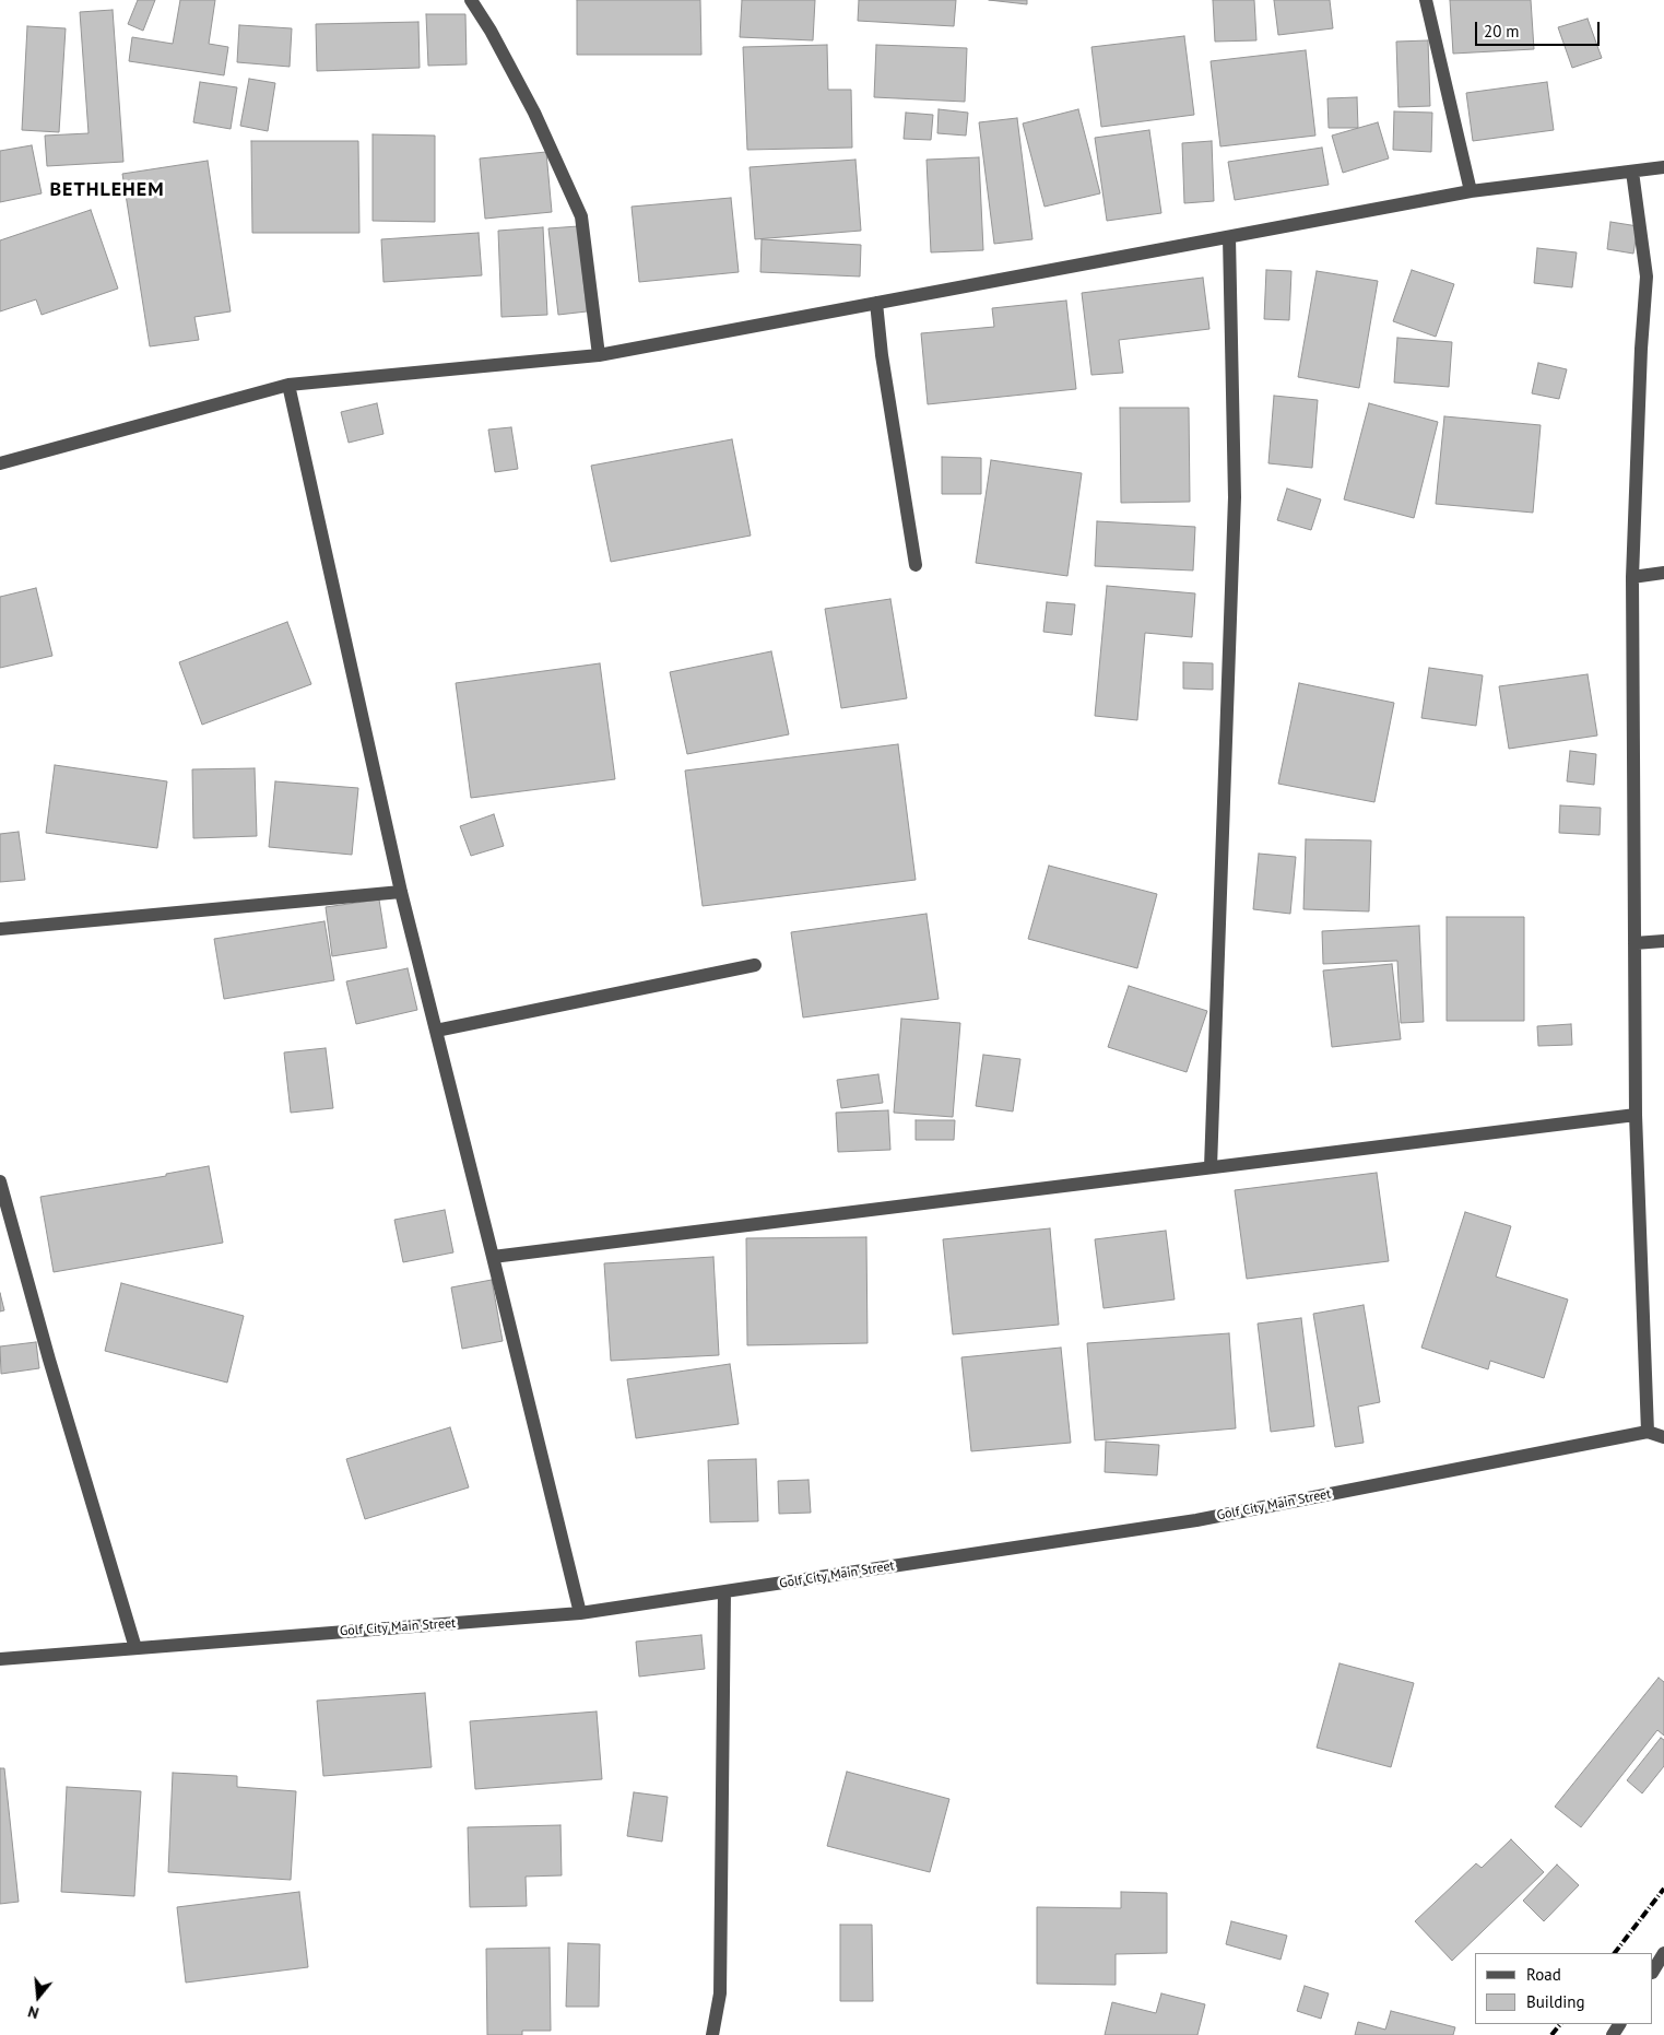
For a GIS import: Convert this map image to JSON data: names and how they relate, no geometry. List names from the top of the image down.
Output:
{
  "streets": {
    "street": ["Golf City Main Street"]
  },
  "districts": ["BETHLEHEM"],
  "legend": ["Road", "Building"],
  "scale_bar": "20 m",
  "north": "bottom"
}
